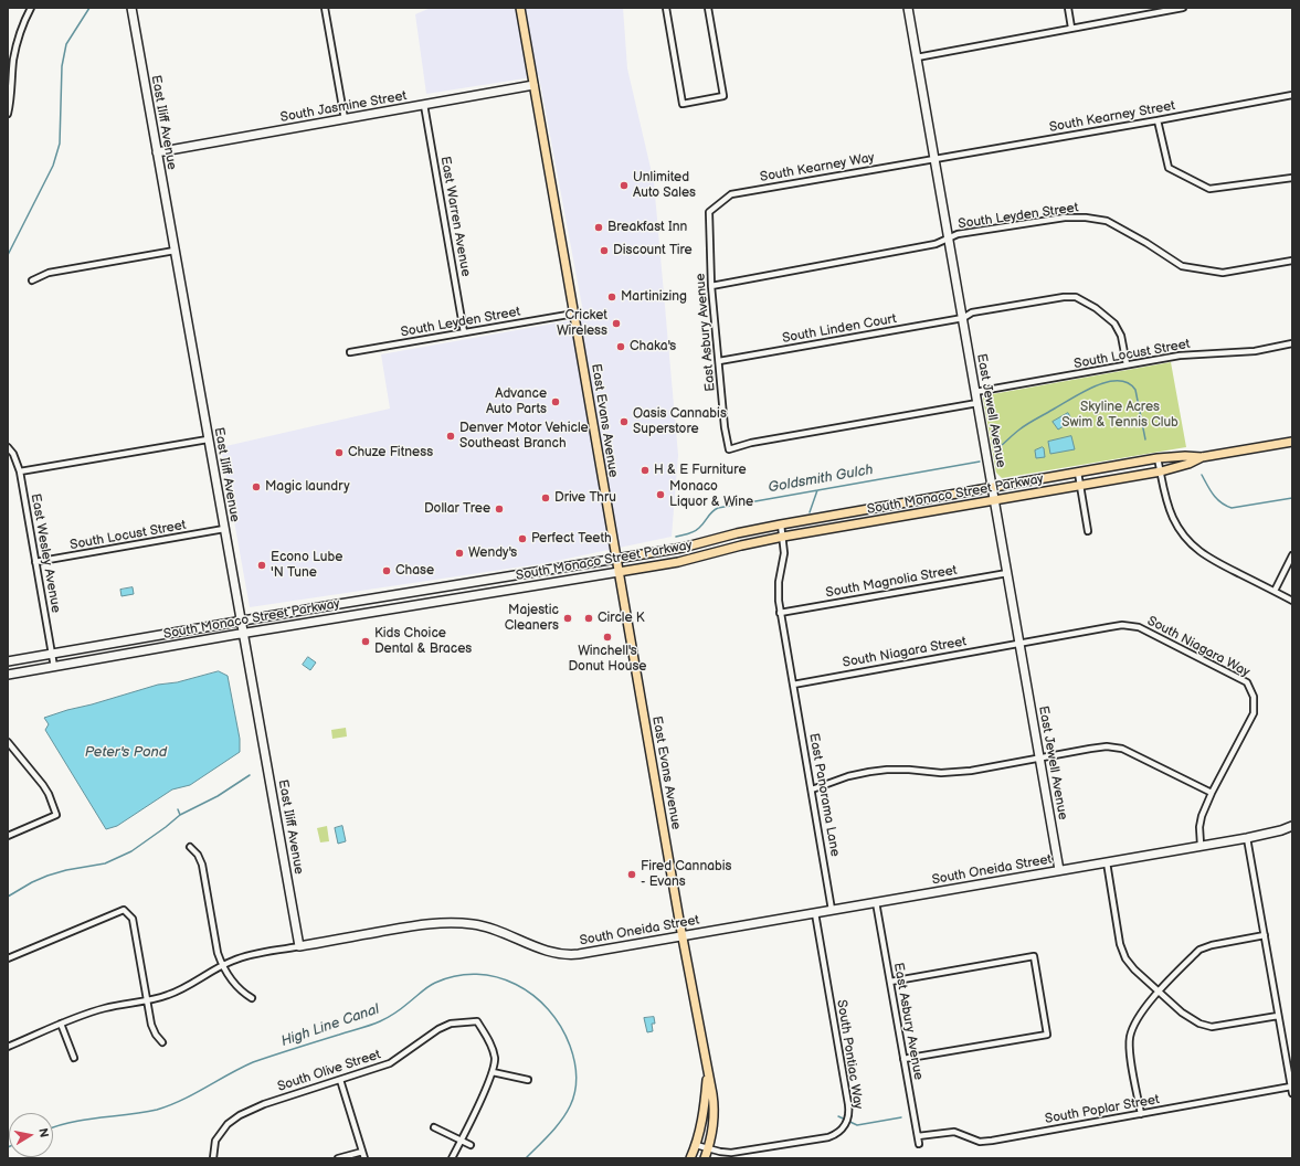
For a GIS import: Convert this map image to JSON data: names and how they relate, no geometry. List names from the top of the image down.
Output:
{
  "streets": {
    "main road": ["East Evans Avenue", "South Monaco Street Parkway"],
    "street": [
      "South Jasmine Street",
      "South Kearney Street",
      "East Iliff Avenue",
      "South Kearney Way",
      "East Warren Avenue",
      "South Leyden Street",
      "South Linden Court",
      "East Asbury Avenue",
      "South Locust Street",
      "East Jewell Avenue",
      "East Wesley Avenue",
      "South Magnolia Street",
      "South Niagara Way",
      "South Niagara Street",
      "East Panorama Lane",
      "South Oneida Street",
      "South Pontiac Way",
      "South Olive Street",
      "South Poplar Street"
    ]
  },
  "crossings": [
    ["South Jasmine Street", "East Iliff Avenue"],
    ["South Jasmine Street", "East Warren Avenue"],
    ["South Jasmine Street", "East Evans Avenue"],
    ["South Kearney Street", "South Kearney Way"],
    ["South Kearney Street", "East Jewell Avenue"],
    ["East Iliff Avenue", "South Locust Street"],
    ["East Iliff Avenue", "South Monaco Street Parkway"],
    ["East Iliff Avenue", "South Oneida Street"],
    ["South Kearney Way", "East Asbury Avenue"],
    ["South Kearney Way", "East Jewell Avenue"],
    ["East Warren Avenue", "South Leyden Street"],
    ["South Leyden Street", "East Asbury Avenue"],
    ["South Leyden Street", "East Jewell Avenue"],
    ["South Leyden Street", "East Evans Avenue"],
    ["South Linden Court", "East Asbury Avenue"],
    ["South Linden Court", "South Locust Street"],
    ["South Linden Court", "East Jewell Avenue"],
    ["East Asbury Avenue", "East Jewell Avenue"],
    ["East Asbury Avenue", "South Oneida Street"],
    ["East Asbury Avenue", "South Poplar Street"],
    ["South Locust Street", "East Jewell Avenue"],
    ["South Locust Street", "East Wesley Avenue"],
    ["East Jewell Avenue", "South Monaco Street Parkway"],
    ["East Jewell Avenue", "South Magnolia Street"],
    ["East Jewell Avenue", "South Niagara Way"],
    ["East Jewell Avenue", "South Niagara Street"],
    ["East Jewell Avenue", "South Oneida Street"],
    ["East Evans Avenue", "South Monaco Street Parkway"],
    ["East Evans Avenue", "South Oneida Street"],
    ["East Evans Avenue", "South Pontiac Way"],
    ["South Monaco Street Parkway", "East Wesley Avenue"],
    ["South Niagara Way", "South Niagara Street"],
    ["South Niagara Way", "South Oneida Street"],
    ["South Niagara Street", "East Panorama Lane"],
    ["East Panorama Lane", "South Oneida Street"],
    ["South Oneida Street", "South Pontiac Way"]
  ],
  "water": ["Goldsmith Gulch", "Peter's Pond", "High Line Canal"],
  "parks": ["Skyline Acres Swim & Tennis Club"],
  "places": [
    "Unlimited Auto Sales",
    "Breakfast Inn",
    "Discount Tire",
    "Martinizing",
    "Cricket Wireless",
    "Chaka's",
    "Advance Auto Parts",
    "Oasis Cannabis Superstore",
    "Denver Motor Vehicle Southeast Branch",
    "Chuze Fitness",
    "H & E Furniture",
    "Magic laundry",
    "Monaco Liquor & Wine",
    "Drive Thru",
    "Dollar Tree",
    "Perfect Teeth",
    "Wendy's",
    "Econo Lube 'N Tune",
    "Chase",
    "Majestic Cleaners",
    "Circle K",
    "Winchell's Donut House",
    "Kids Choice Dental & Braces",
    "Fired Cannabis - Evans"
  ],
  "north": "right"
}
